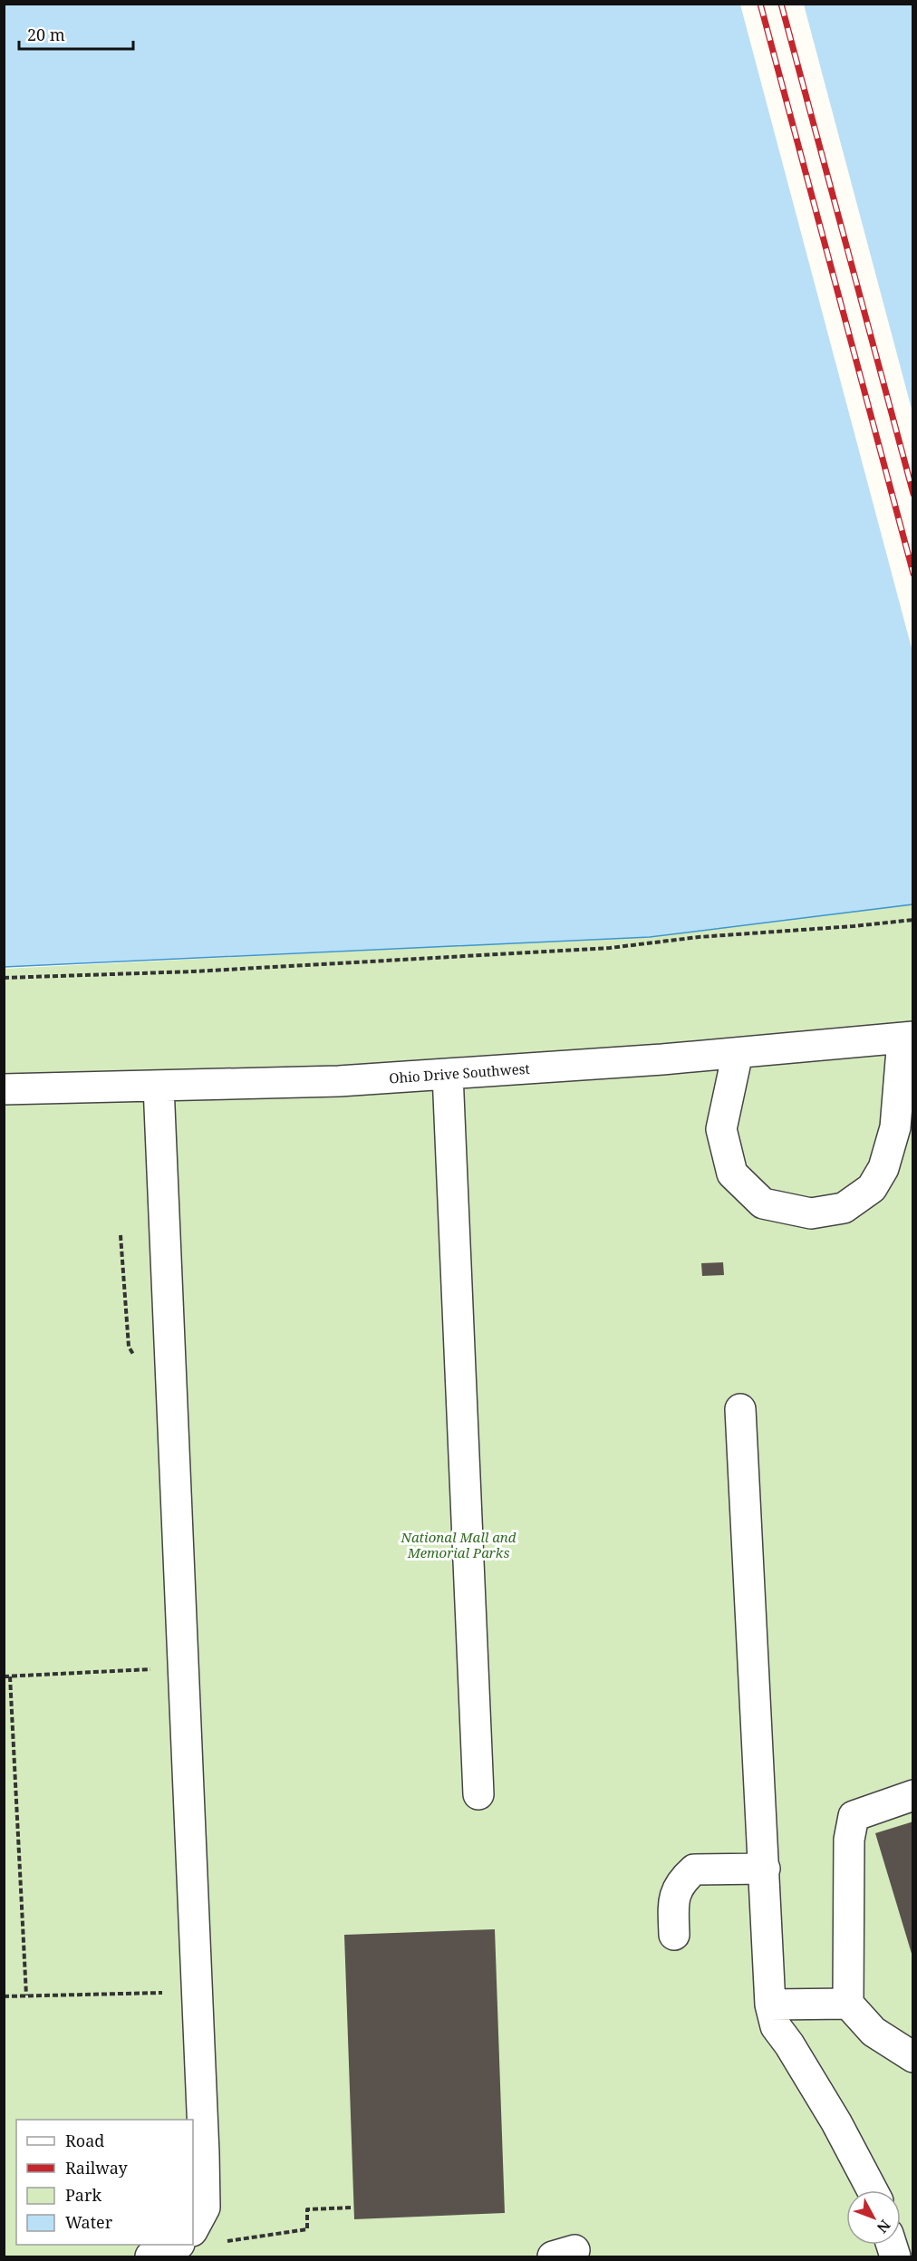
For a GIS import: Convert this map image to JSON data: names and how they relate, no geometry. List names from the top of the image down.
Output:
{
  "streets": {
    "street": ["Ohio Drive Southwest"]
  },
  "parks": ["National Mall and Memorial Parks"],
  "legend": [
    "Road",
    "Railway",
    "Park",
    "Water"
  ],
  "scale_bar": "20 m",
  "north": "bottom right"
}
